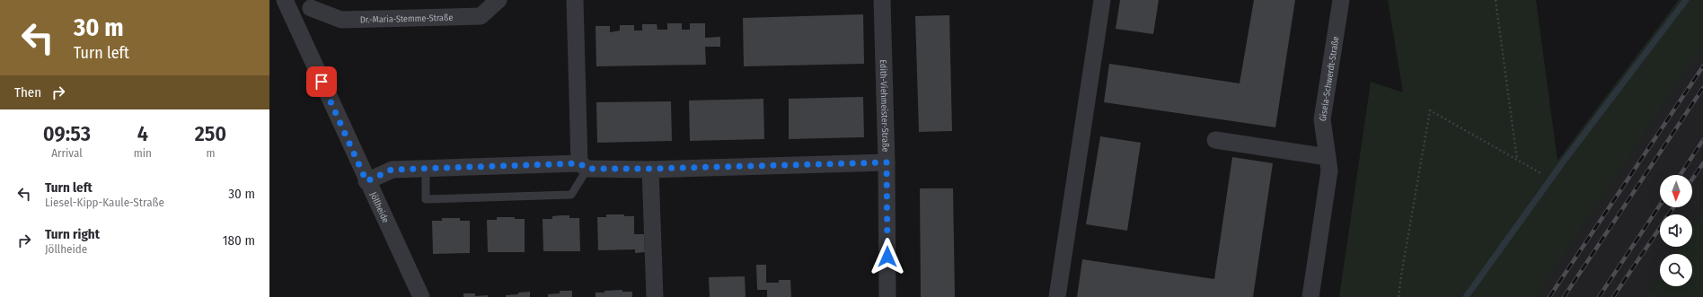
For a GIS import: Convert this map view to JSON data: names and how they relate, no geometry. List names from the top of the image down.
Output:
{
  "streets": {
    "street": [
      "Dr.-Maria-Stemme-Straße",
      "Gisela-Schwerdt-Straße",
      "Edith-Viehmeister-Straße",
      "Jöllheide"
    ]
  },
  "crossings": [
    ["Dr.-Maria-Stemme-Straße", "Jöllheide"]
  ],
  "north": "bottom",
  "page": {
    "turn": ["30 m", "Turn left"],
    "then": "Then",
    "eta": [
      "09:53",
      "Arrival",
      "4",
      "min",
      "250",
      "m"
    ],
    "list": [
      {
        "name": "Turn left",
        "note": "Liesel-Kipp-Kaule-Straße",
        "value": "30 m"
      },
      {
        "name": "Turn right",
        "note": "Jöllheide",
        "value": "180 m"
      }
    ]
  }
}
